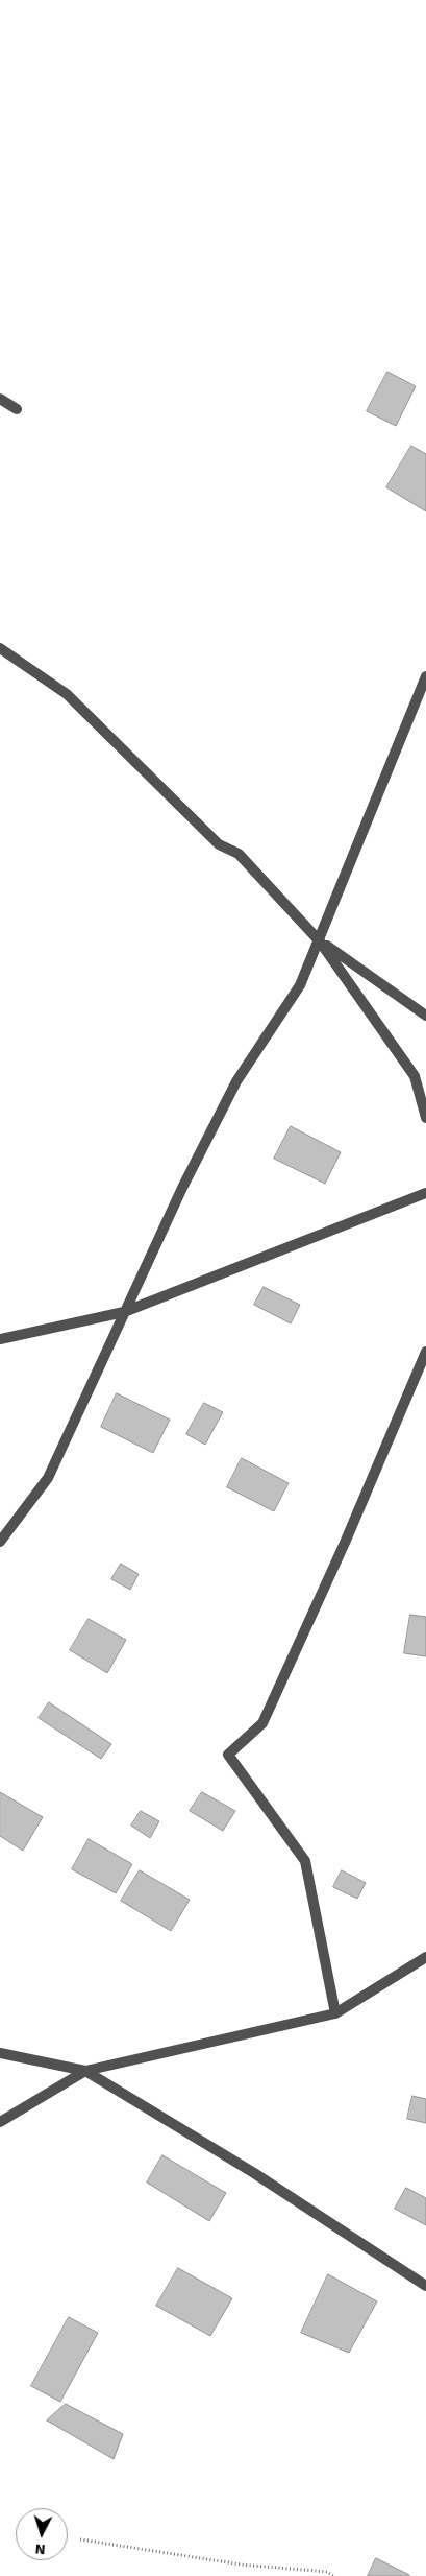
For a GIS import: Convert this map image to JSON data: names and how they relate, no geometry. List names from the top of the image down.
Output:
{
  "north": "bottom"
}
